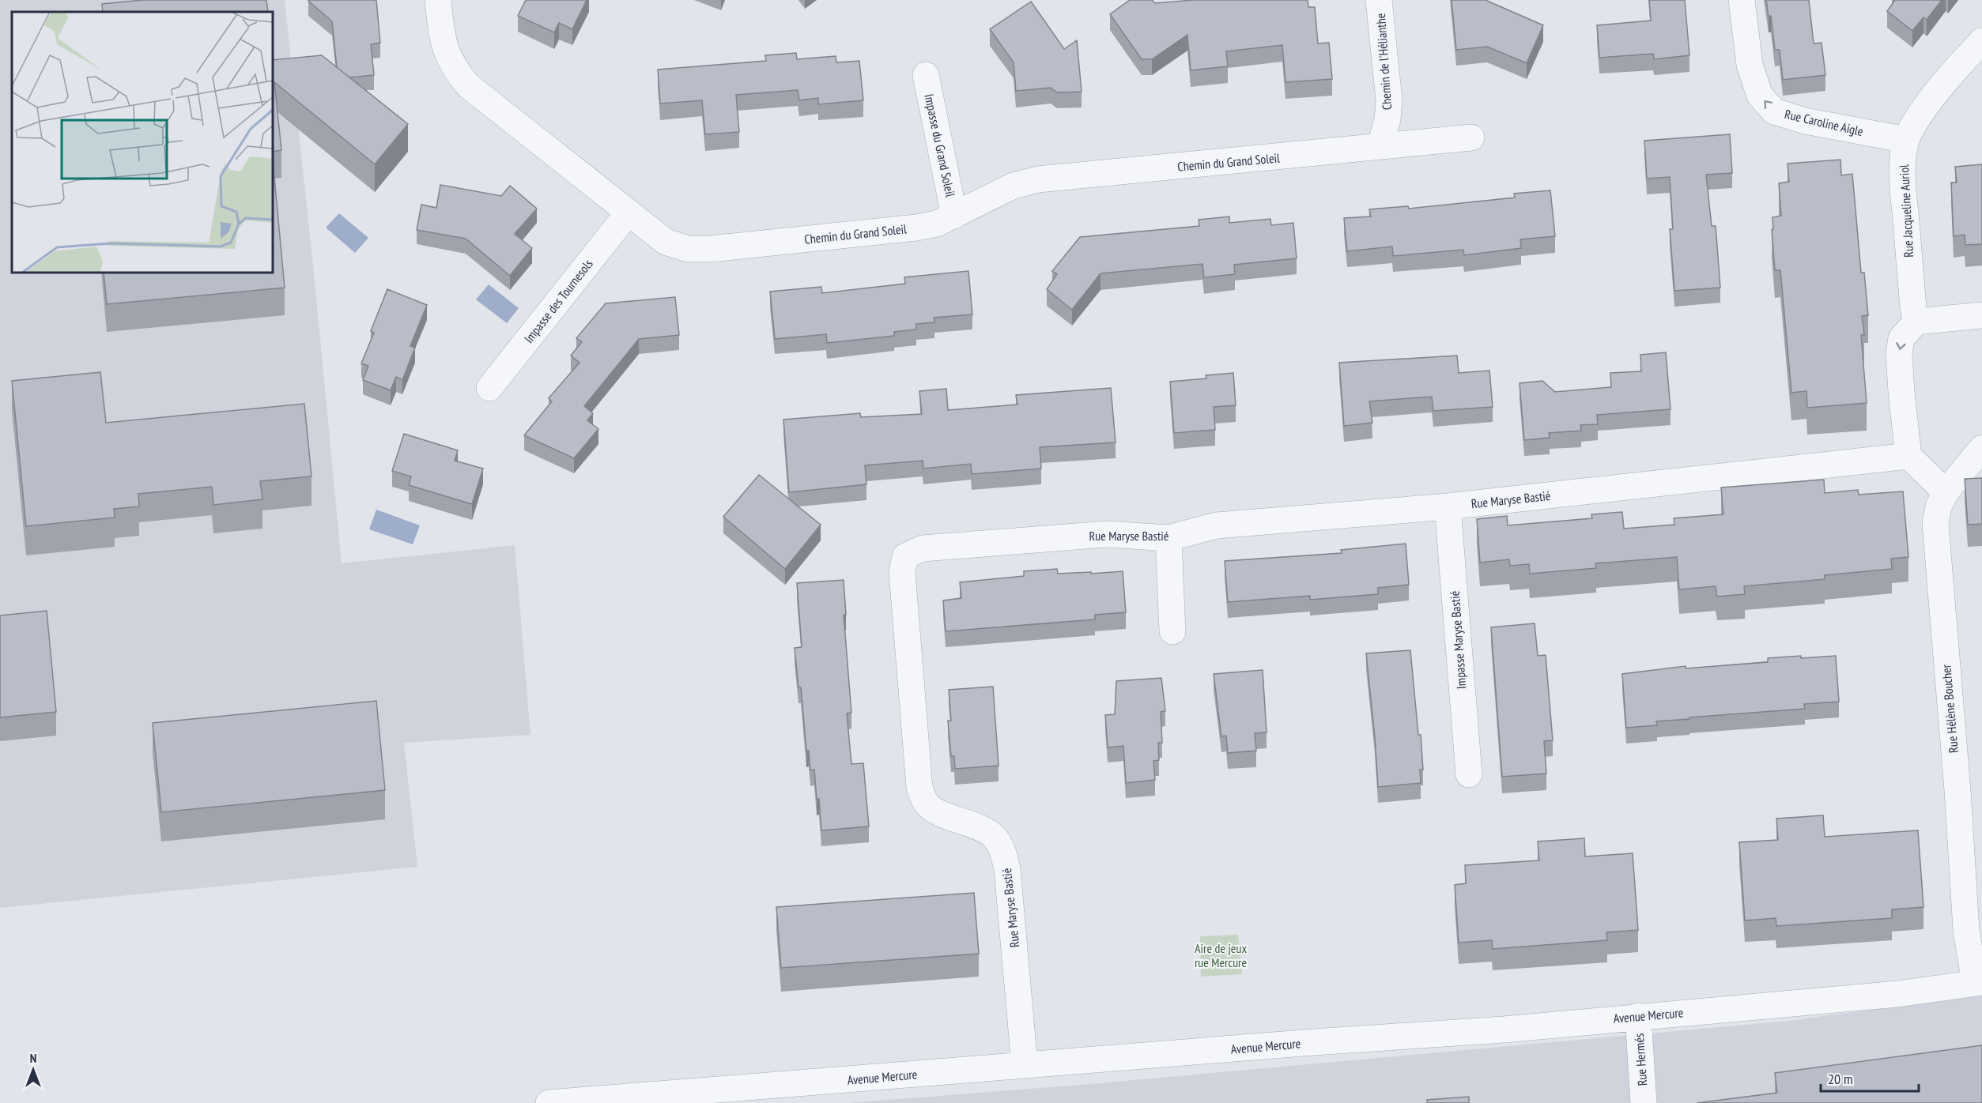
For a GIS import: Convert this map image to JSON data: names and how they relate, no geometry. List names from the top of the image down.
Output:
{
  "streets": {
    "street": [
      "Chemin de l'Hélianthe",
      "Rue Caroline Aigle",
      "Impasse du Grand Soleil",
      "Chemin du Grand Soleil",
      "Rue Jacqueline Auriol",
      "Impasse des Tournesols",
      "Rue Maryse Bastié",
      "Impasse Maryse Bastié",
      "Rue Hélène Boucher",
      "Avenue Mercure",
      "Rue Hermés"
    ]
  },
  "crossings": [
    ["Chemin de l'Hélianthe", "Chemin du Grand Soleil"],
    ["Rue Caroline Aigle", "Rue Jacqueline Auriol"],
    ["Impasse du Grand Soleil", "Chemin du Grand Soleil"],
    ["Chemin du Grand Soleil", "Impasse des Tournesols"],
    ["Rue Maryse Bastié", "Impasse Maryse Bastié"],
    ["Rue Maryse Bastié", "Avenue Mercure"],
    ["Rue Hélène Boucher", "Avenue Mercure"],
    ["Avenue Mercure", "Rue Hermés"]
  ],
  "one_way": ["Rue Caroline Aigle"],
  "parks": ["Aire de jeux rue Mercure"],
  "scale_bar": "20 m",
  "north": "top"
}
